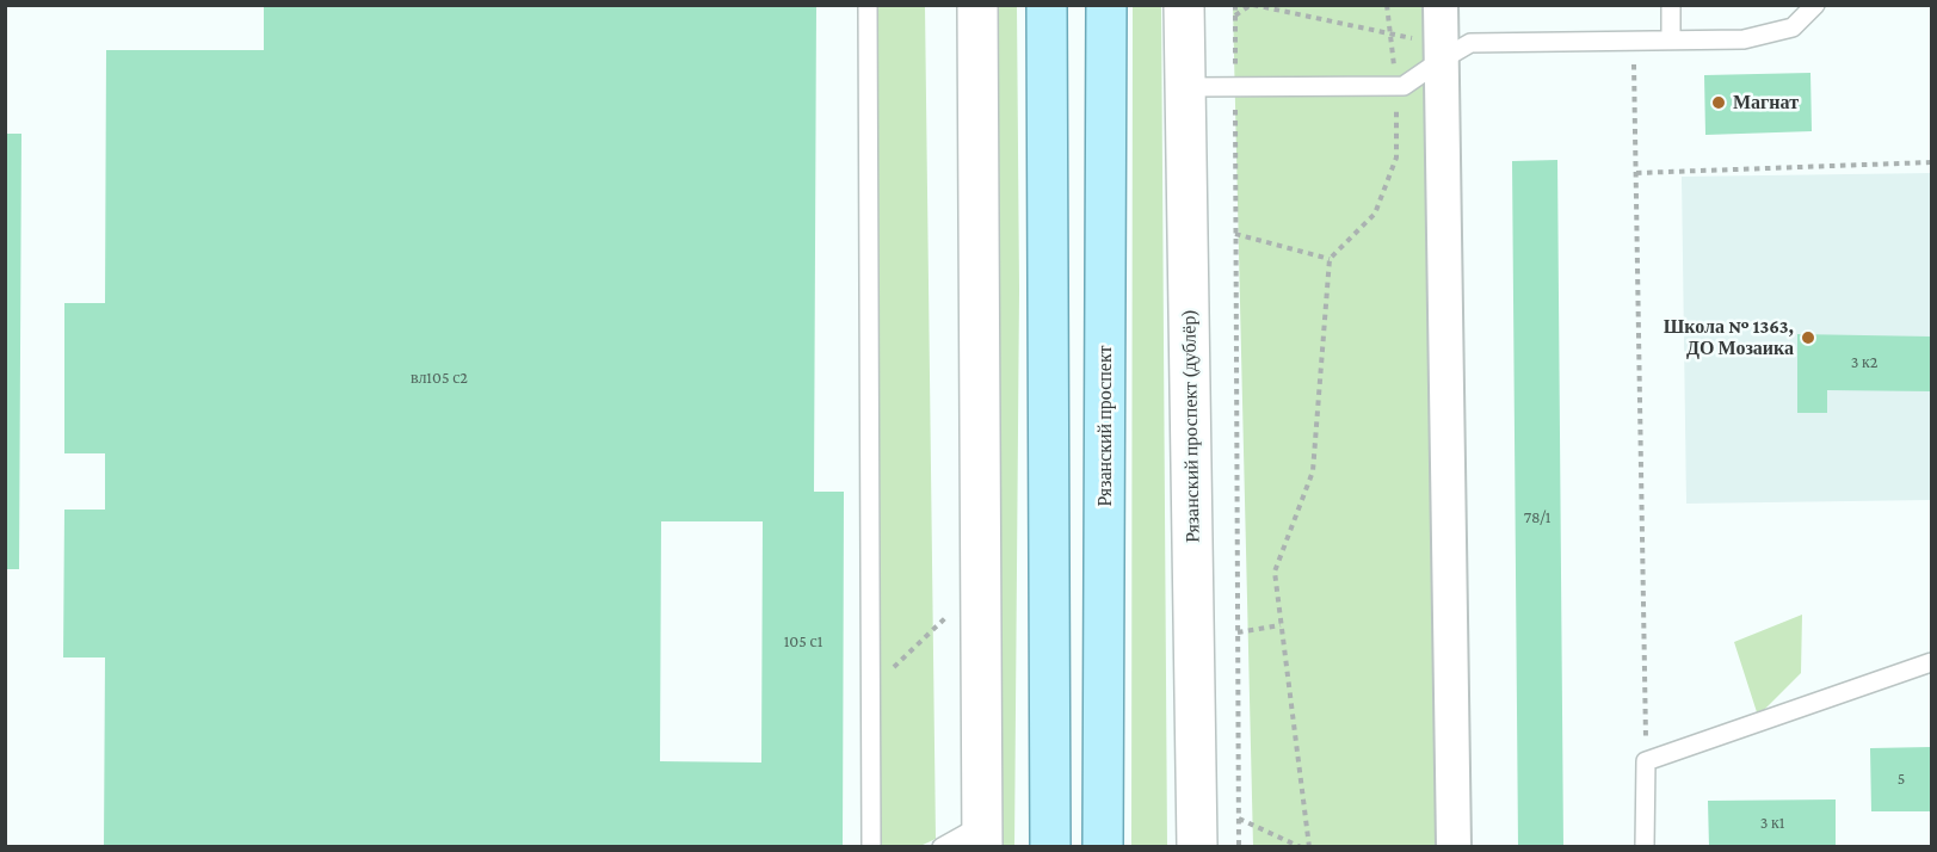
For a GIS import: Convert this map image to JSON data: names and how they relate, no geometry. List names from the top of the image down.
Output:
{
  "streets": {
    "main road": ["Рязанский проспект", "Рязанский проспект (дублёр)"]
  },
  "places": ["Магнат", "Школа № 1363, ДО Мозаика"],
  "house_numbers": [
    "3 к2",
    "вл105 с2",
    "78/1",
    "105 с1",
    "5",
    "3 к1"
  ]
}
